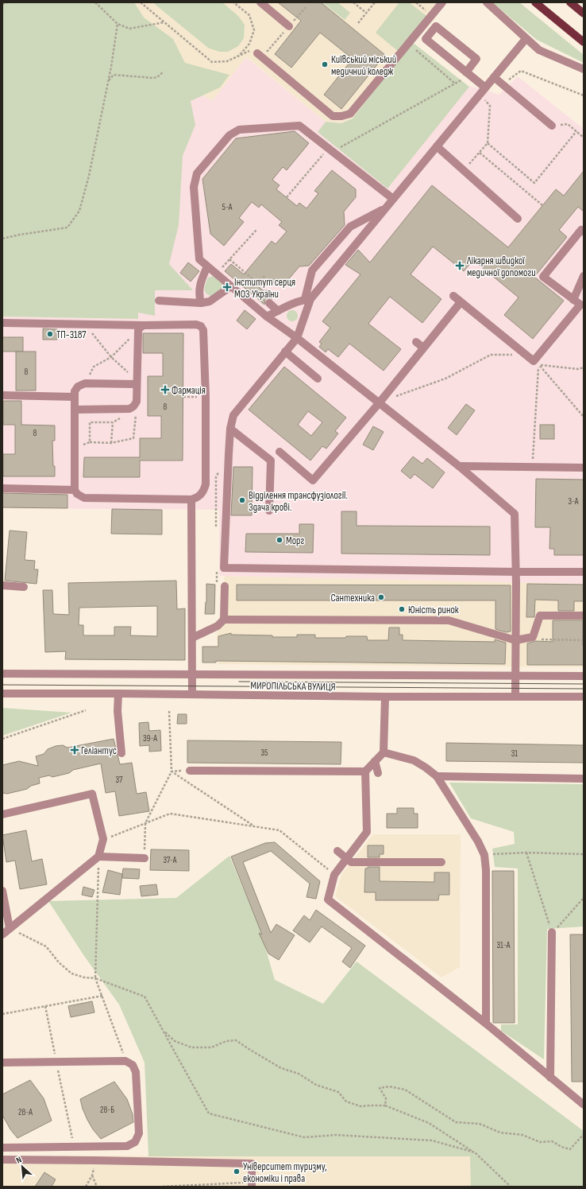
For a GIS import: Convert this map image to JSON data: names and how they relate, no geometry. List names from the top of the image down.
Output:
{
  "streets": {
    "street": ["МИРОПІЛЬСЬКА ВУЛИЦЯ"]
  },
  "places": {
    "other": [
      "Київський міський медичний коледж",
      "ТП-3187",
      "Відділення трансфузіології. Здача крові.",
      "Морг",
      "Сантехника",
      "Юність ринок",
      "Університет туризму, економіки і права"
    ],
    "health": [
      "Лікарня швидкої медичної допомоги",
      "Інститут серця МОЗ України",
      "Фармація",
      "Геліантус"
    ]
  },
  "house_numbers": [
    "5-А",
    "8",
    "8",
    "8",
    "3-А",
    "39-А",
    "35",
    "31",
    "37",
    "37-А",
    "31-А",
    "28-Б",
    "28-А"
  ],
  "north": "top left"
}
